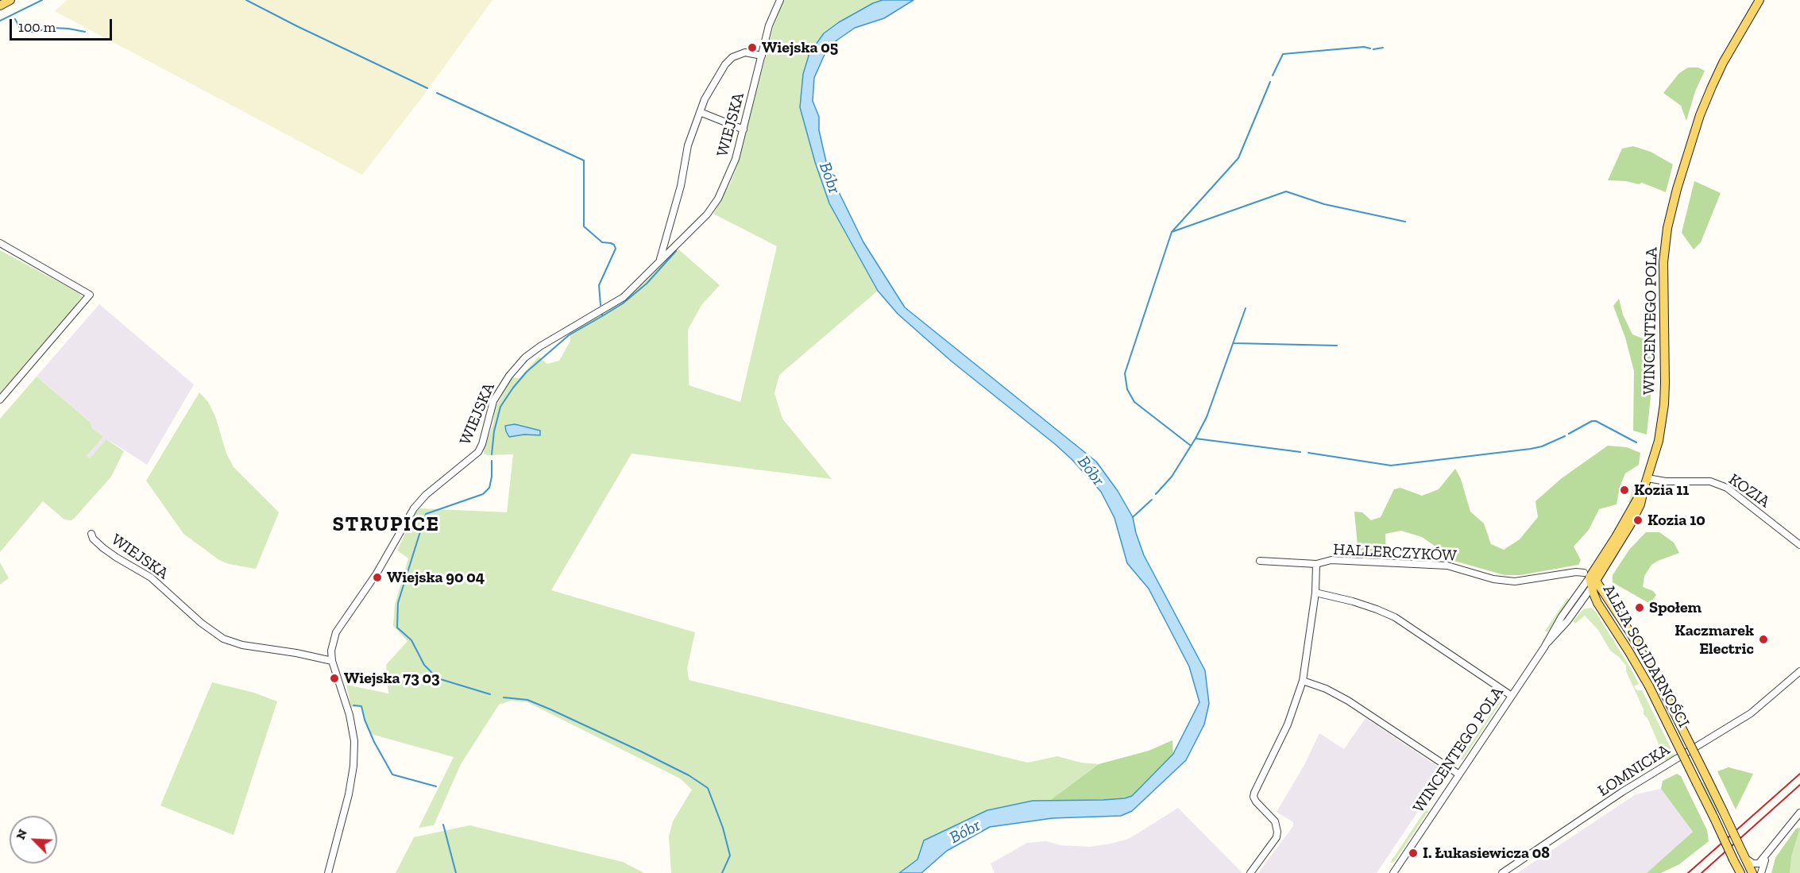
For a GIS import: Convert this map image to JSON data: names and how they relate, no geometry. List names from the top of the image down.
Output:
{
  "streets": {
    "main road": ["WINCENTEGO POLA", "ALEJA SOLIDARNOŚCI"],
    "street": [
      "WIEJSKA",
      "KOZIA",
      "HALLERCZYKÓW",
      "ŁOMNICKA"
    ]
  },
  "crossings": [
    ["WINCENTEGO POLA", "KOZIA"],
    ["WINCENTEGO POLA", "HALLERCZYKÓW"],
    ["WINCENTEGO POLA", "ALEJA SOLIDARNOŚCI"],
    ["HALLERCZYKÓW", "ALEJA SOLIDARNOŚCI"]
  ],
  "districts": ["STRUPICE"],
  "water": ["Bóbr"],
  "places": [
    "Wiejska 05",
    "Kozia 11",
    "Kozia 10",
    "Wiejska 90 04",
    "Społem",
    "Kaczmarek Electric",
    "Wiejska 73 03",
    "I. Łukasiewicza 08"
  ],
  "scale_bar": "100 m",
  "north": "top left"
}
